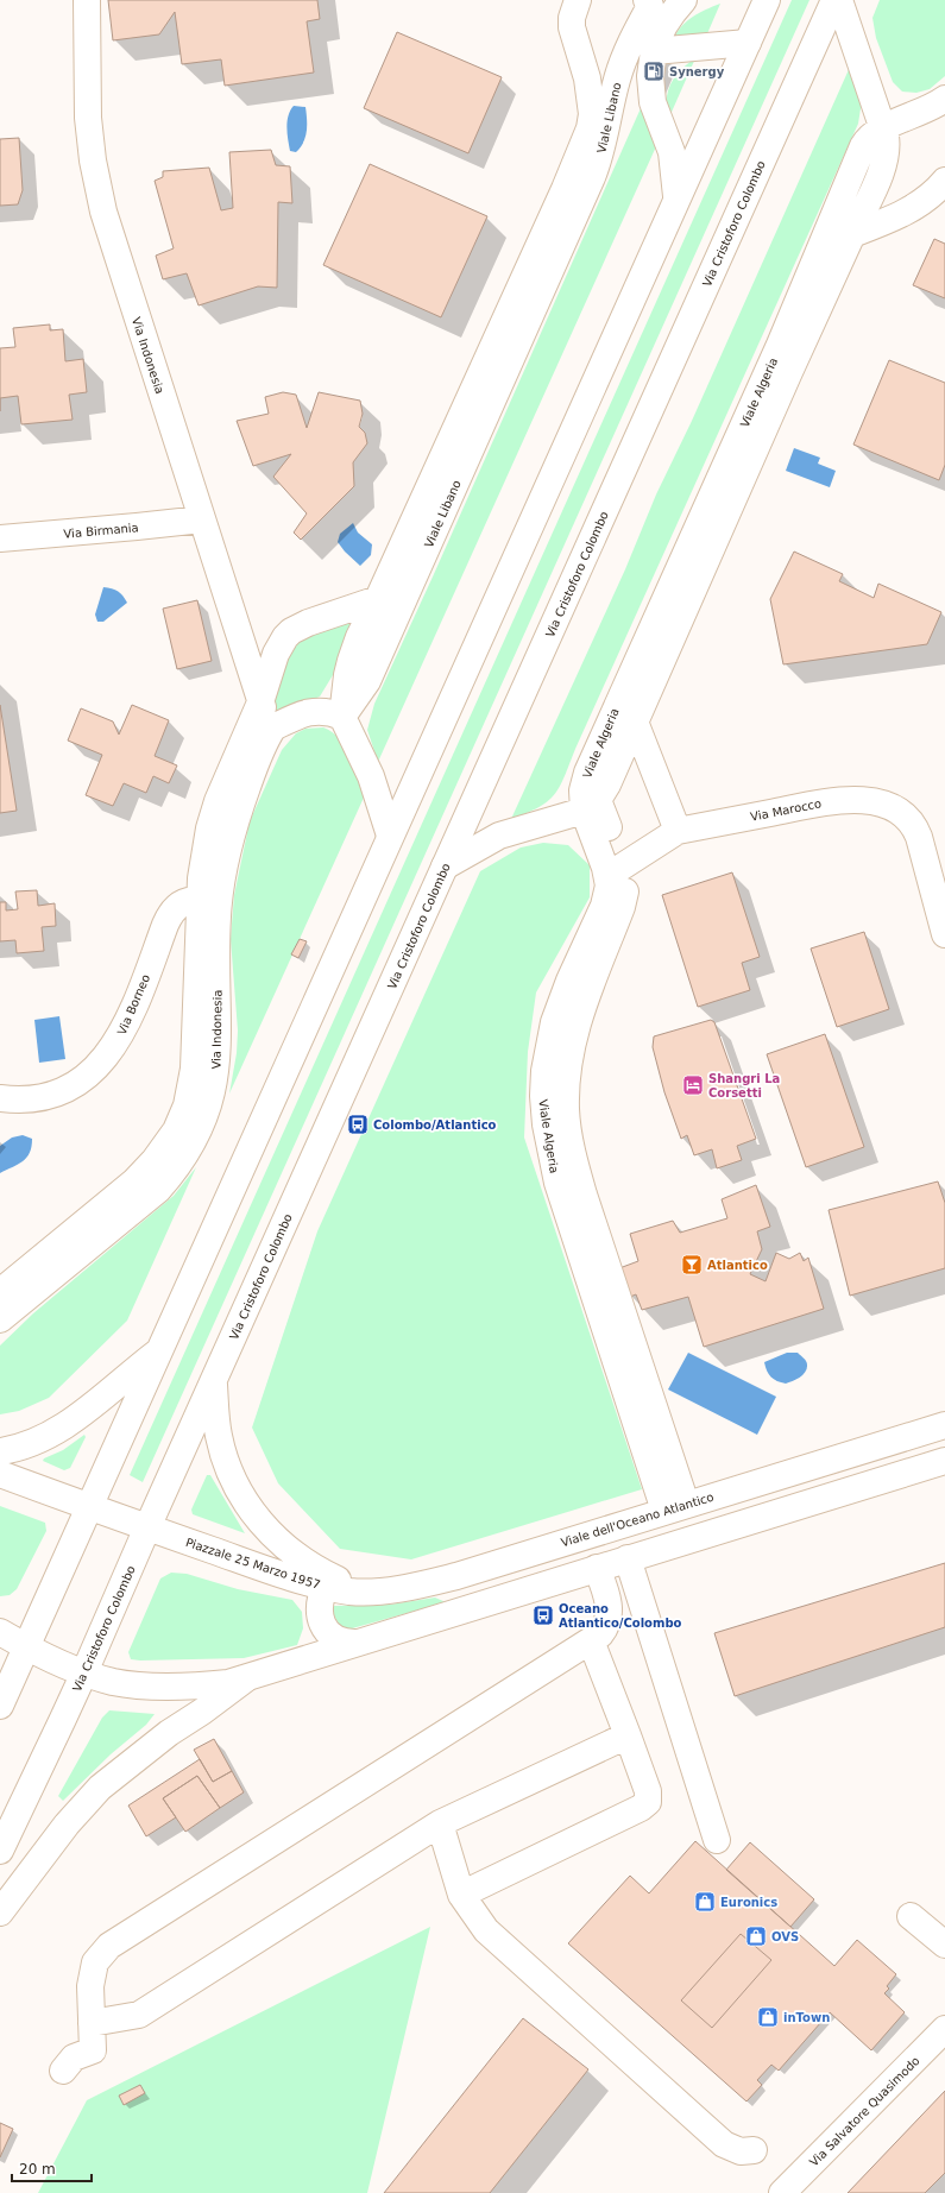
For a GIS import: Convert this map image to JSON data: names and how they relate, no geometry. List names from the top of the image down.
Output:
{
  "streets": {
    "main road": [
      "Viale Libano",
      "Via Cristoforo Colombo",
      "Via Indonesia",
      "Viale Algeria",
      "Via Birmania",
      "Via Marocco",
      "Via Borneo",
      "Viale dell'Oceano Atlantico",
      "Piazzale 25 Marzo 1957",
      "Via Salvatore Quasimodo"
    ]
  },
  "crossings": [
    ["Via Cristoforo Colombo", "Piazzale 25 Marzo 1957"],
    ["Via Indonesia", "Via Birmania"],
    ["Via Indonesia", "Via Borneo"],
    ["Viale Algeria", "Viale dell'Oceano Atlantico"],
    ["Viale dell'Oceano Atlantico", "Piazzale 25 Marzo 1957"]
  ],
  "places": {
    "fuel station": ["Synergy"],
    "hotel": ["Shangri La Corsetti"],
    "bus stop": ["Colombo/Atlantico", "Oceano Atlantico/Colombo"],
    "bar": ["Atlantico"],
    "shop": ["Euronics", "OVS", "inTown"]
  },
  "scale_bar": "20 m"
}
